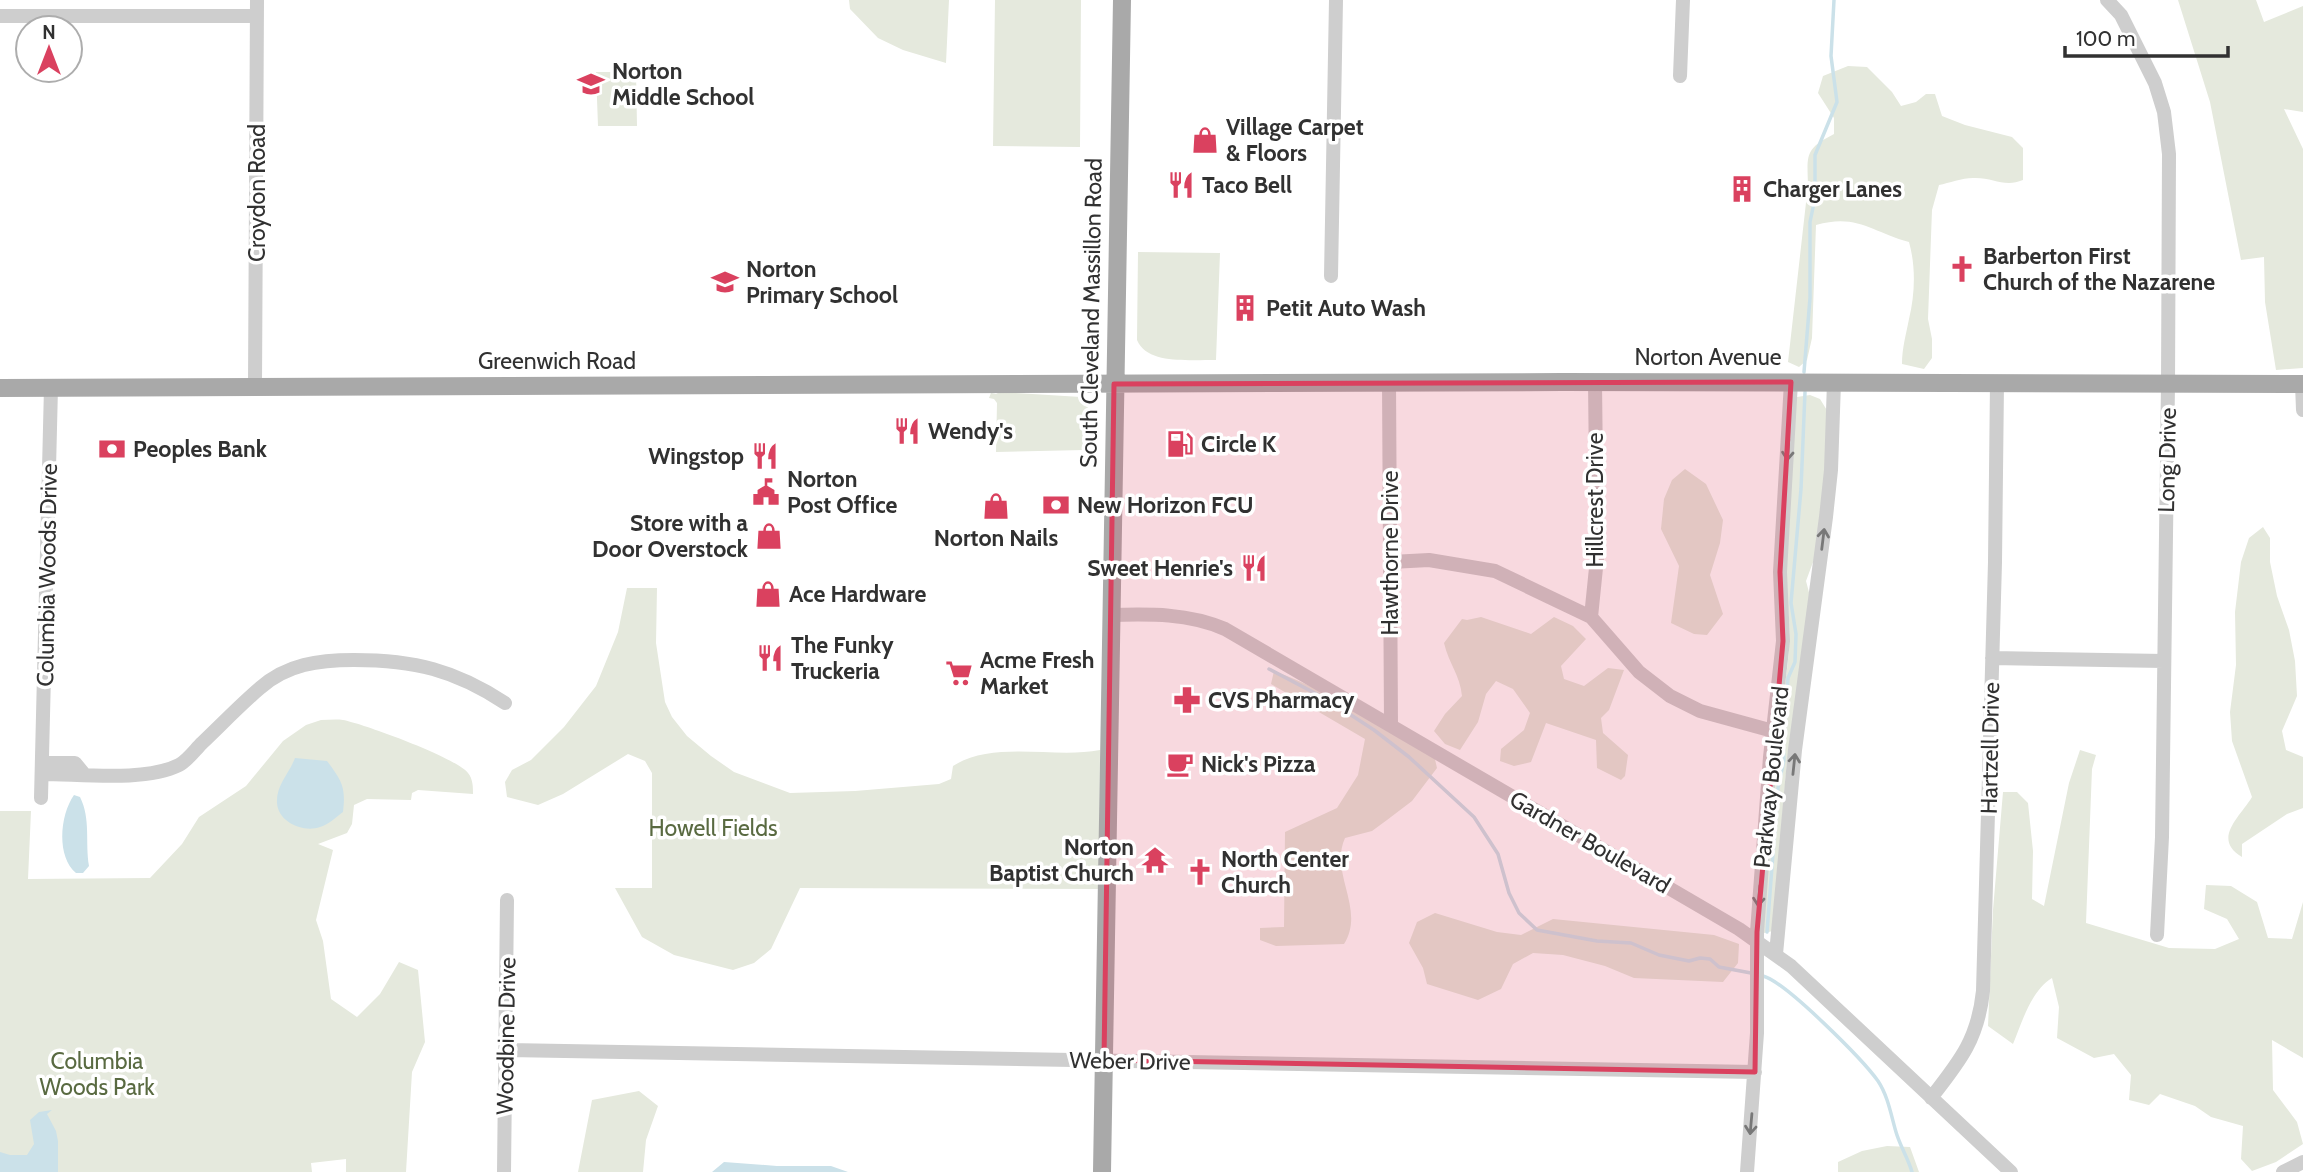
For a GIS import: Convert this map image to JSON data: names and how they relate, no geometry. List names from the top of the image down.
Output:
{
  "streets": {
    "main road": ["South Cleveland Massillon Road", "Norton Avenue", "Greenwich Road"],
    "street": [
      "Croydon Road",
      "Long Drive",
      "Hillcrest Drive",
      "Hawthorne Drive",
      "Columbia Woods Drive",
      "Hartzell Drive",
      "Parkway Boulevard",
      "Gardner Boulevard",
      "Woodbine Drive",
      "Weber Drive"
    ]
  },
  "crossings": [
    ["Croydon Road", "Greenwich Road"],
    ["South Cleveland Massillon Road", "Norton Avenue"],
    ["South Cleveland Massillon Road", "Greenwich Road"],
    ["South Cleveland Massillon Road", "Gardner Boulevard"],
    ["South Cleveland Massillon Road", "Weber Drive"],
    ["Norton Avenue", "Greenwich Road"],
    ["Norton Avenue", "Long Drive"],
    ["Norton Avenue", "Hillcrest Drive"],
    ["Norton Avenue", "Hawthorne Drive"],
    ["Norton Avenue", "Hartzell Drive"],
    ["Norton Avenue", "Parkway Boulevard"],
    ["Greenwich Road", "Columbia Woods Drive"],
    ["Hawthorne Drive", "Gardner Boulevard"],
    ["Hartzell Drive", "Gardner Boulevard"],
    ["Parkway Boulevard", "Gardner Boulevard"],
    ["Parkway Boulevard", "Weber Drive"],
    ["Woodbine Drive", "Weber Drive"]
  ],
  "parks": ["Howell Fields", "Columbia Woods Park"],
  "places": {
    "school or university": ["Norton Middle School", "Norton Primary School"],
    "shop": [
      "Village Carpet & Floors",
      "Norton Nails",
      "Store with a Door Overstock",
      "Ace Hardware"
    ],
    "restaurant": [
      "Taco Bell",
      "Wendy's",
      "Wingstop",
      "Sweet Henrie's",
      "The Funky Truckeria"
    ],
    "building": ["Charger Lanes", "Petit Auto Wash"],
    "church": ["Barberton First Church of the Nazarene", "North Center Church"],
    "fuel station": ["Circle K"],
    "bank": ["Peoples Bank", "New Horizon FCU"],
    "public building": ["Norton Post Office"],
    "supermarket": ["Acme Fresh Market"],
    "pharmacy": ["CVS Pharmacy"],
    "cafe": ["Nick's Pizza"],
    "temple": ["Norton Baptist Church"]
  },
  "scale_bar": "100 m",
  "north": "top"
}
